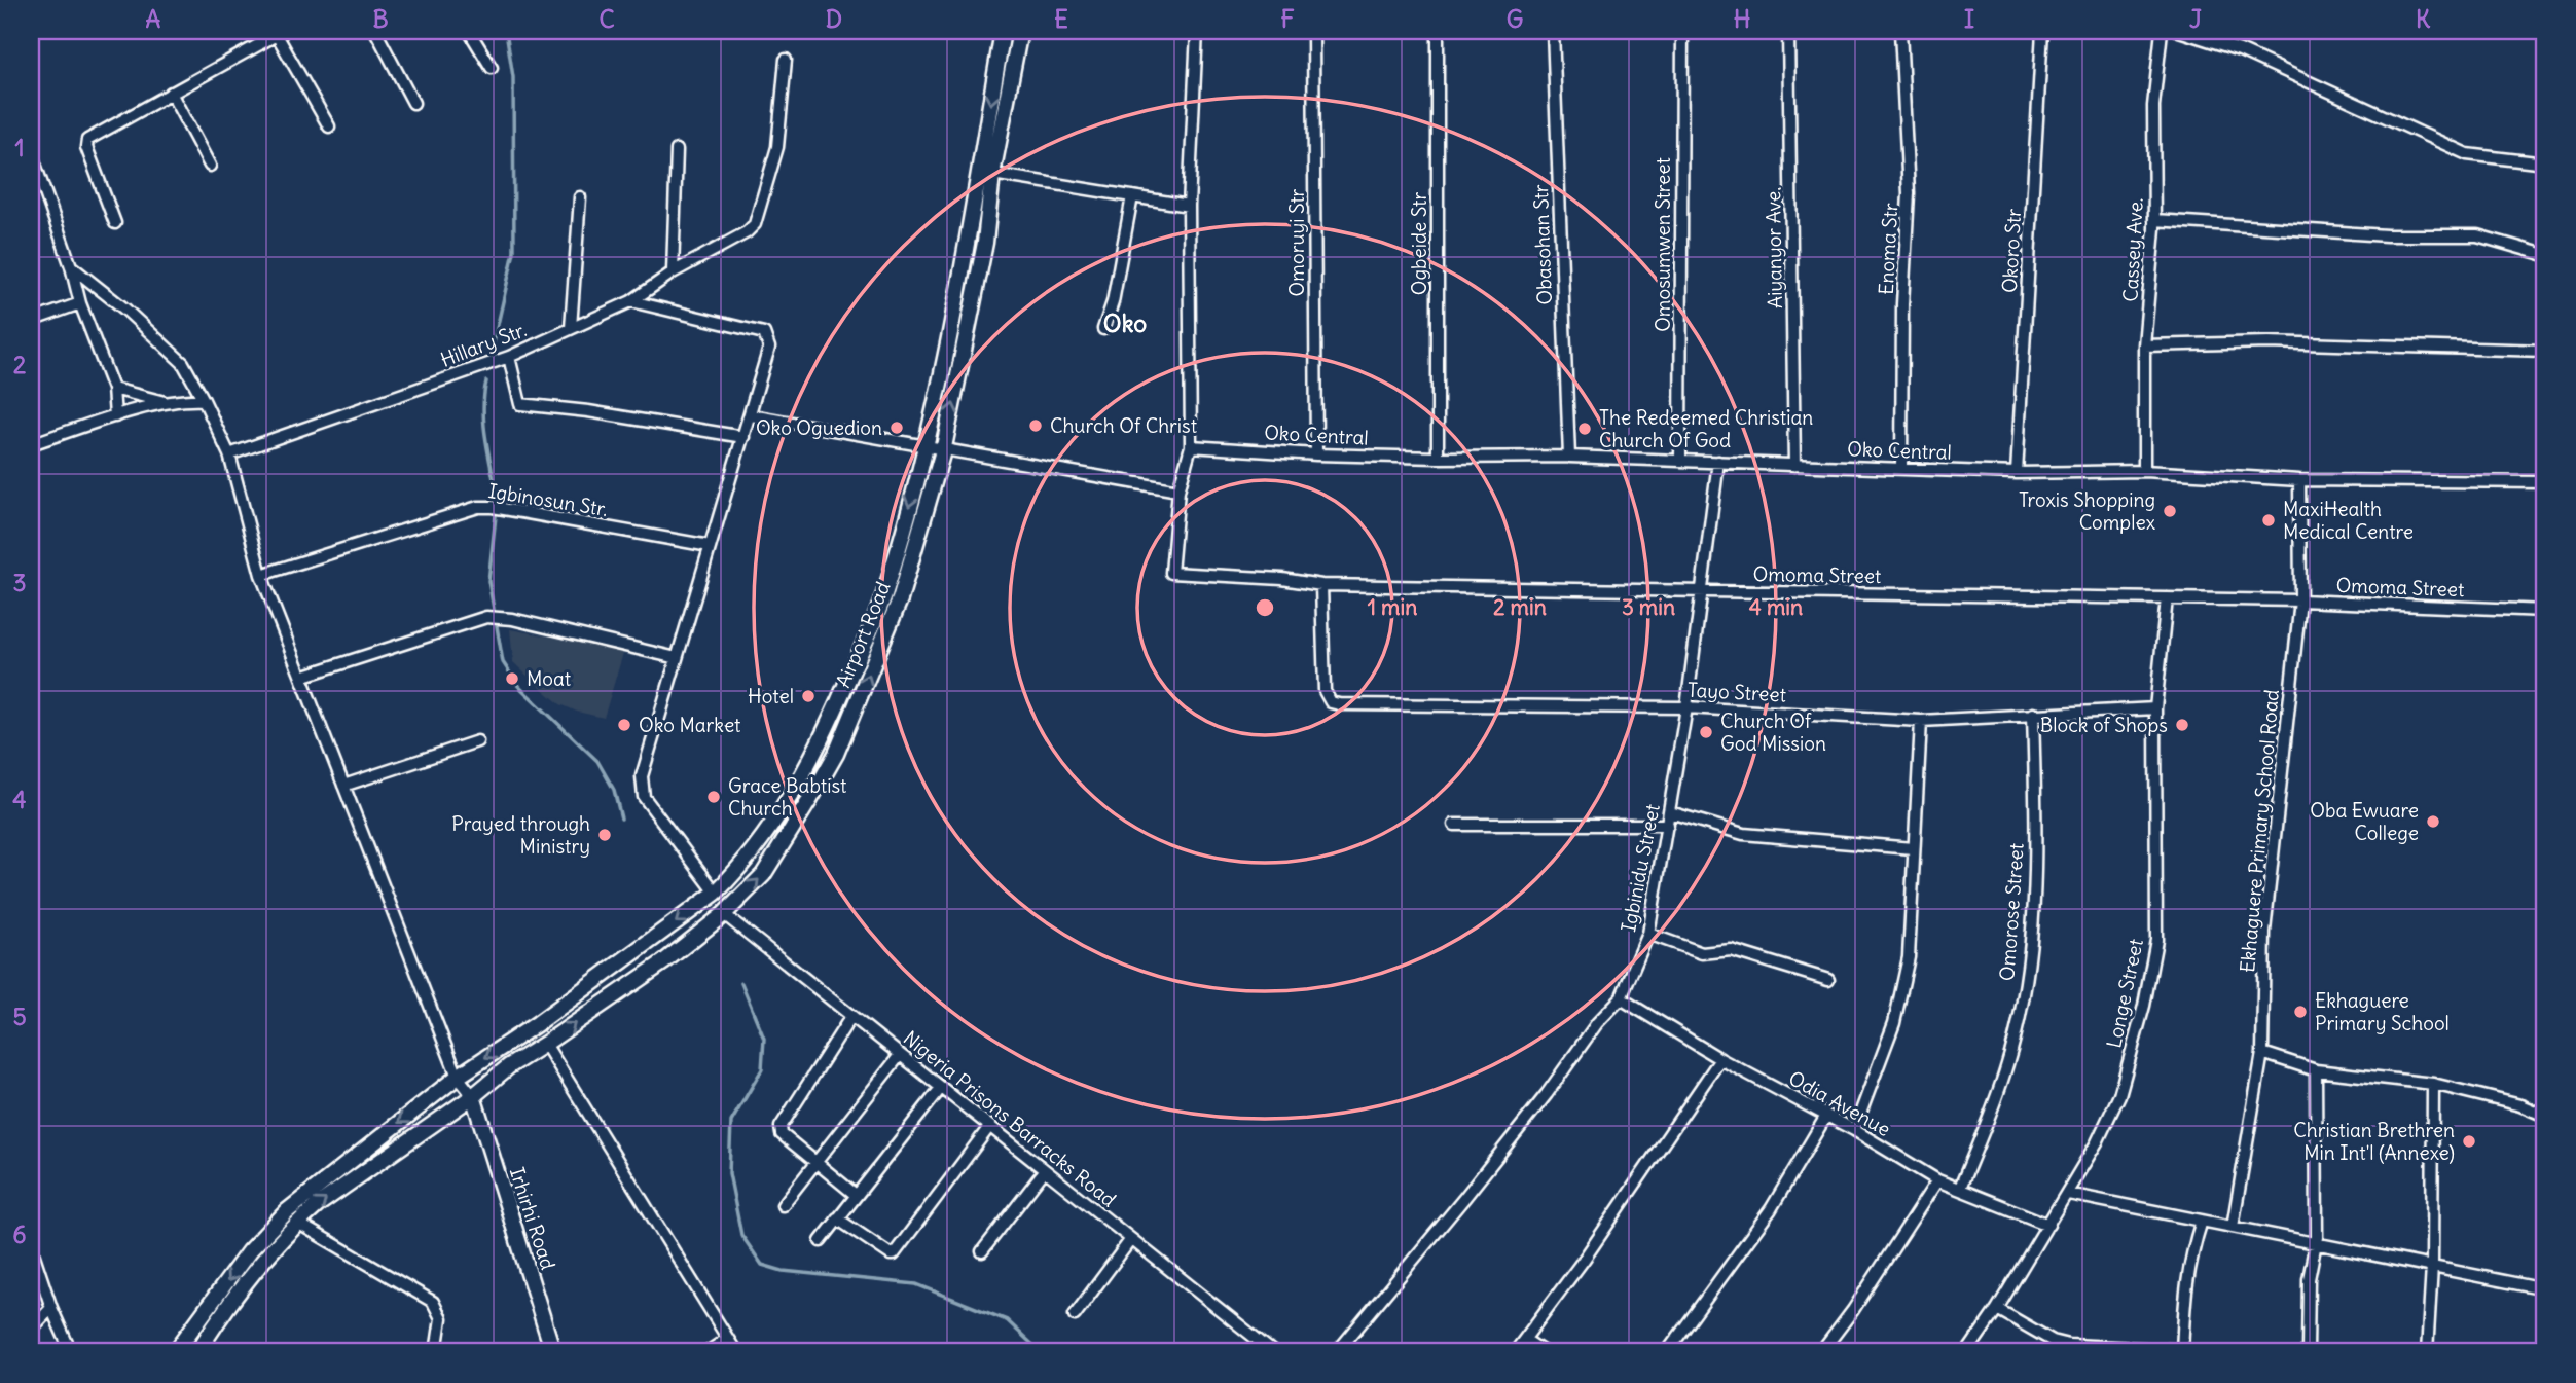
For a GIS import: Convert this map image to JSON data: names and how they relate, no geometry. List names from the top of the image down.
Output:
{
  "streets": {
    "main road": ["Airport Road", "Irhirhi Road"],
    "street": [
      "Omoruyi Str",
      "Ogbeide Str",
      "Obasohan Str",
      "Omosumwen Street",
      "Aiyanyor Ave.",
      "Enoma Str",
      "Cassey Ave.",
      "Okoro Str",
      "Hillary Str.",
      "Oko Central",
      "Igbinosun Str.",
      "Omoma Street",
      "Tayo Street",
      "Ekhaguere Primary School Road",
      "Igbinidu Street",
      "Omorose Street",
      "Longe Street",
      "Odia Avenue",
      "Nigeria Prisons Barracks Road"
    ]
  },
  "crossings": [
    ["Omoruyi Str", "Oko Central"],
    ["Ogbeide Str", "Oko Central"],
    ["Obasohan Str", "Oko Central"],
    ["Omosumwen Street", "Oko Central"],
    ["Aiyanyor Ave.", "Oko Central"],
    ["Enoma Str", "Oko Central"],
    ["Cassey Ave.", "Oko Central"],
    ["Okoro Str", "Oko Central"],
    ["Oko Central", "Ekhaguere Primary School Road"],
    ["Oko Central", "Igbinidu Street"],
    ["Omoma Street", "Tayo Street"],
    ["Omoma Street", "Ekhaguere Primary School Road"],
    ["Omoma Street", "Igbinidu Street"],
    ["Omoma Street", "Longe Street"],
    ["Airport Road", "Nigeria Prisons Barracks Road"],
    ["Airport Road", "Irhirhi Road"],
    ["Tayo Street", "Igbinidu Street"],
    ["Tayo Street", "Omorose Street"],
    ["Tayo Street", "Longe Street"],
    ["Igbinidu Street", "Odia Avenue"],
    ["Omorose Street", "Odia Avenue"],
    ["Longe Street", "Odia Avenue"]
  ],
  "districts": ["Oko"],
  "places": [
    "Church Of Christ",
    "Oko Oguedion",
    "The Redeemed Christian Church Of God",
    "Troxis Shopping Complex",
    "MaxiHealth Medical Centre",
    "Moat",
    "Hotel",
    "Oko Market",
    "Block of Shops",
    "Church Of God Mission",
    "Grace Babtist Church",
    "Oba Ewuare College",
    "Prayed through Ministry",
    "Ekhaguere Primary School",
    "Christian Brethren Min Int'l (Annexe)"
  ],
  "grid": {
    "columns": [
      "A",
      "B",
      "C",
      "D",
      "E",
      "F",
      "G",
      "H",
      "I",
      "J",
      "K"
    ],
    "rows": [
      "1",
      "2",
      "3",
      "4",
      "5",
      "6"
    ]
  },
  "rings": [
    "1 min",
    "2 min",
    "3 min",
    "4 min"
  ]
}
